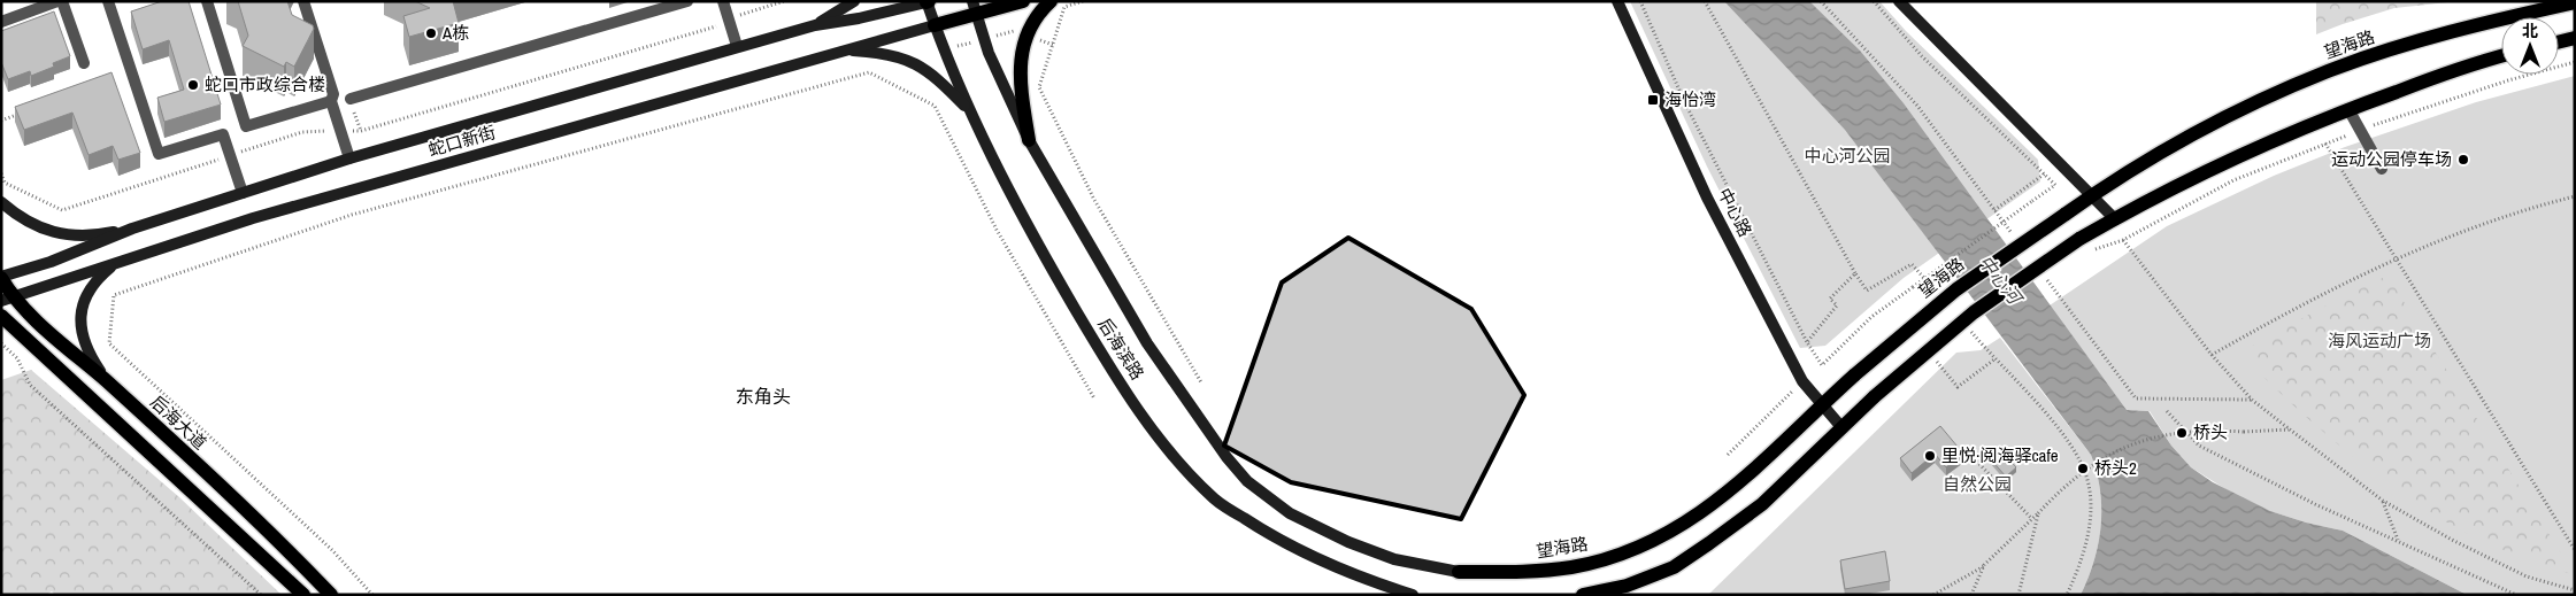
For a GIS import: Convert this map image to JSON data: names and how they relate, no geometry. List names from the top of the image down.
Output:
{
  "streets": {
    "main road": [
      "望海路",
      "蛇口新街",
      "中心路",
      "后海滨路",
      "后海大道"
    ]
  },
  "crossings": [
    ["望海路", "中心路"],
    ["望海路", "后海滨路"],
    ["蛇口新街", "后海滨路"],
    ["蛇口新街", "后海大道"]
  ],
  "districts": ["东角头"],
  "water": ["中心河"],
  "parks": ["中心河公园", "海风运动广场", "自然公园"],
  "places": {
    "other": [
      "A栋",
      "蛇口市政综合楼",
      "运动公园停车场",
      "桥头",
      "里悦·阅海驿cafe",
      "桥头2"
    ],
    "transit": ["海怡湾"]
  },
  "north": "top"
}
